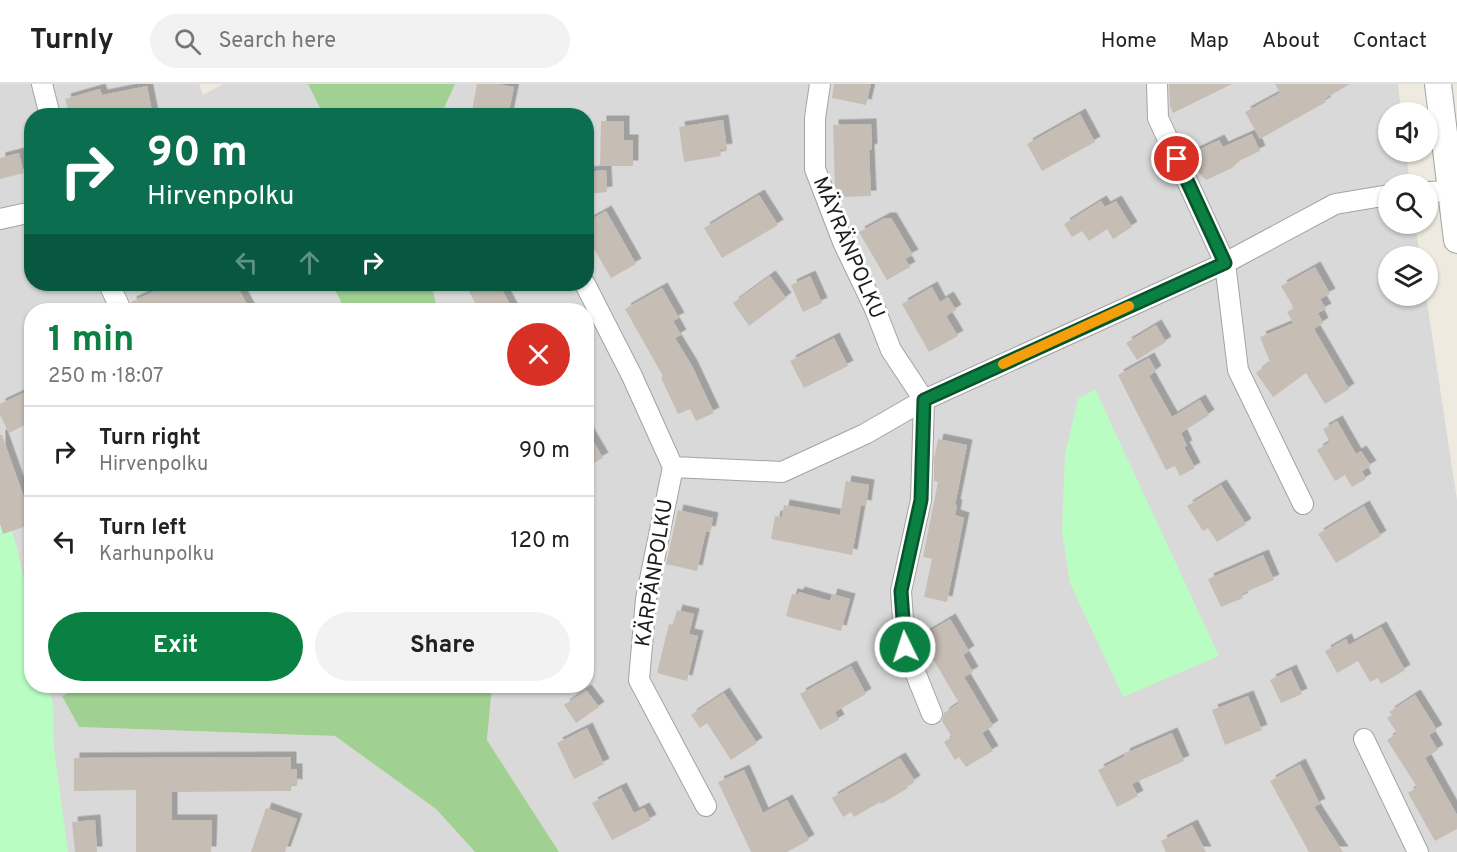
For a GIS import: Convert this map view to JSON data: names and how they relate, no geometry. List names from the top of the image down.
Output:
{
  "streets": {
    "street": ["MÄYRÄNPOLKU", "KÄRPÄNPOLKU"]
  },
  "page": {
    "header": "Turnly",
    "search": "Search here",
    "nav": [
      "Home",
      "Map",
      "About",
      "Contact"
    ],
    "turn": ["90 m", "Hirvenpolku"],
    "heading": ["1 min", "250 m · 18:07"],
    "list": [
      {
        "name": "Turn right",
        "note": "Hirvenpolku",
        "value": "90 m"
      },
      {
        "name": "Turn left",
        "note": "Karhunpolku",
        "value": "120 m"
      }
    ],
    "buttons": ["Exit", "Share"]
  }
}
